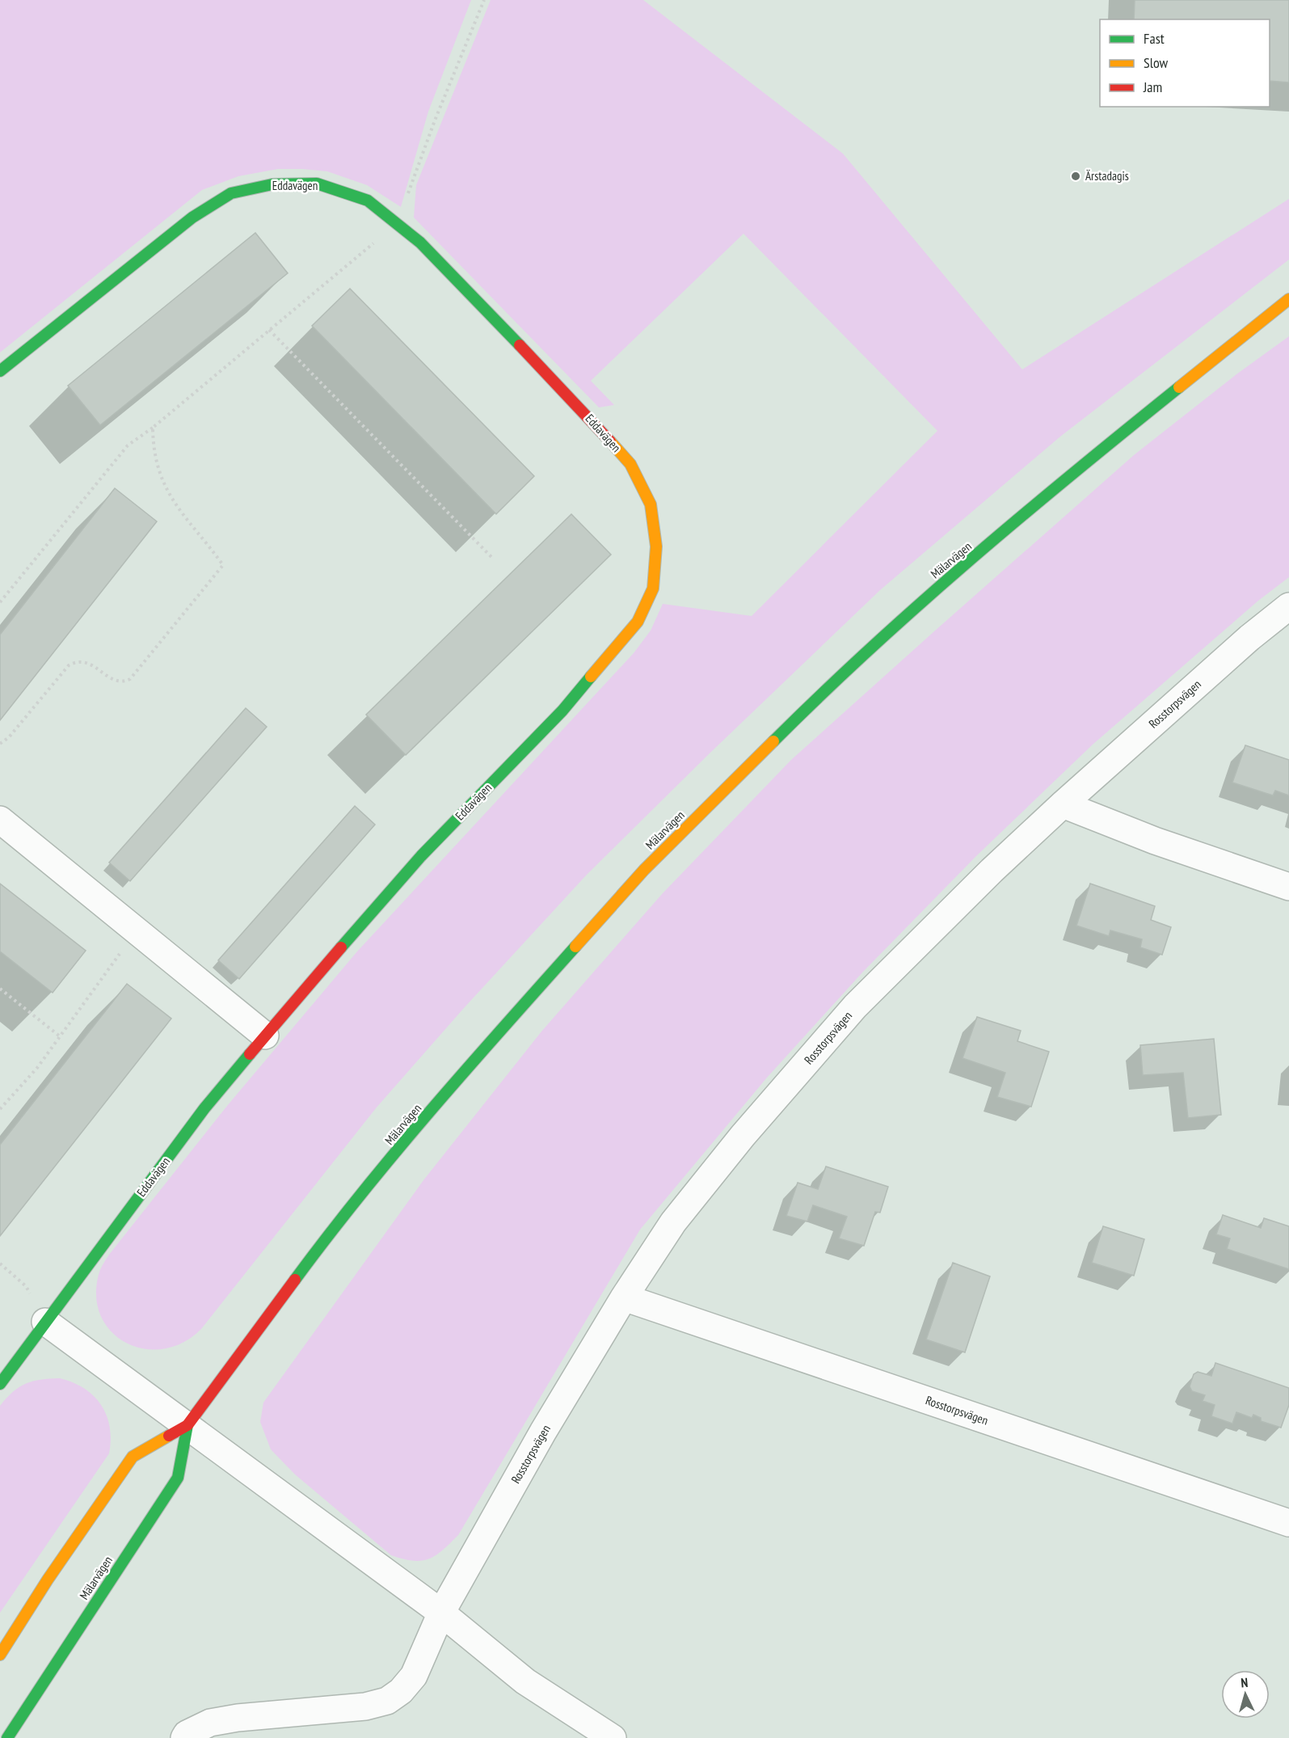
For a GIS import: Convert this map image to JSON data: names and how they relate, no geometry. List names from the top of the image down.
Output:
{
  "streets": {
    "main road": ["Eddavägen", "Mälarvägen"],
    "street": ["Rosstorpsvägen"]
  },
  "places": ["Ärstadagis"],
  "legend": ["Fast", "Slow", "Jam"],
  "north": "top"
}
